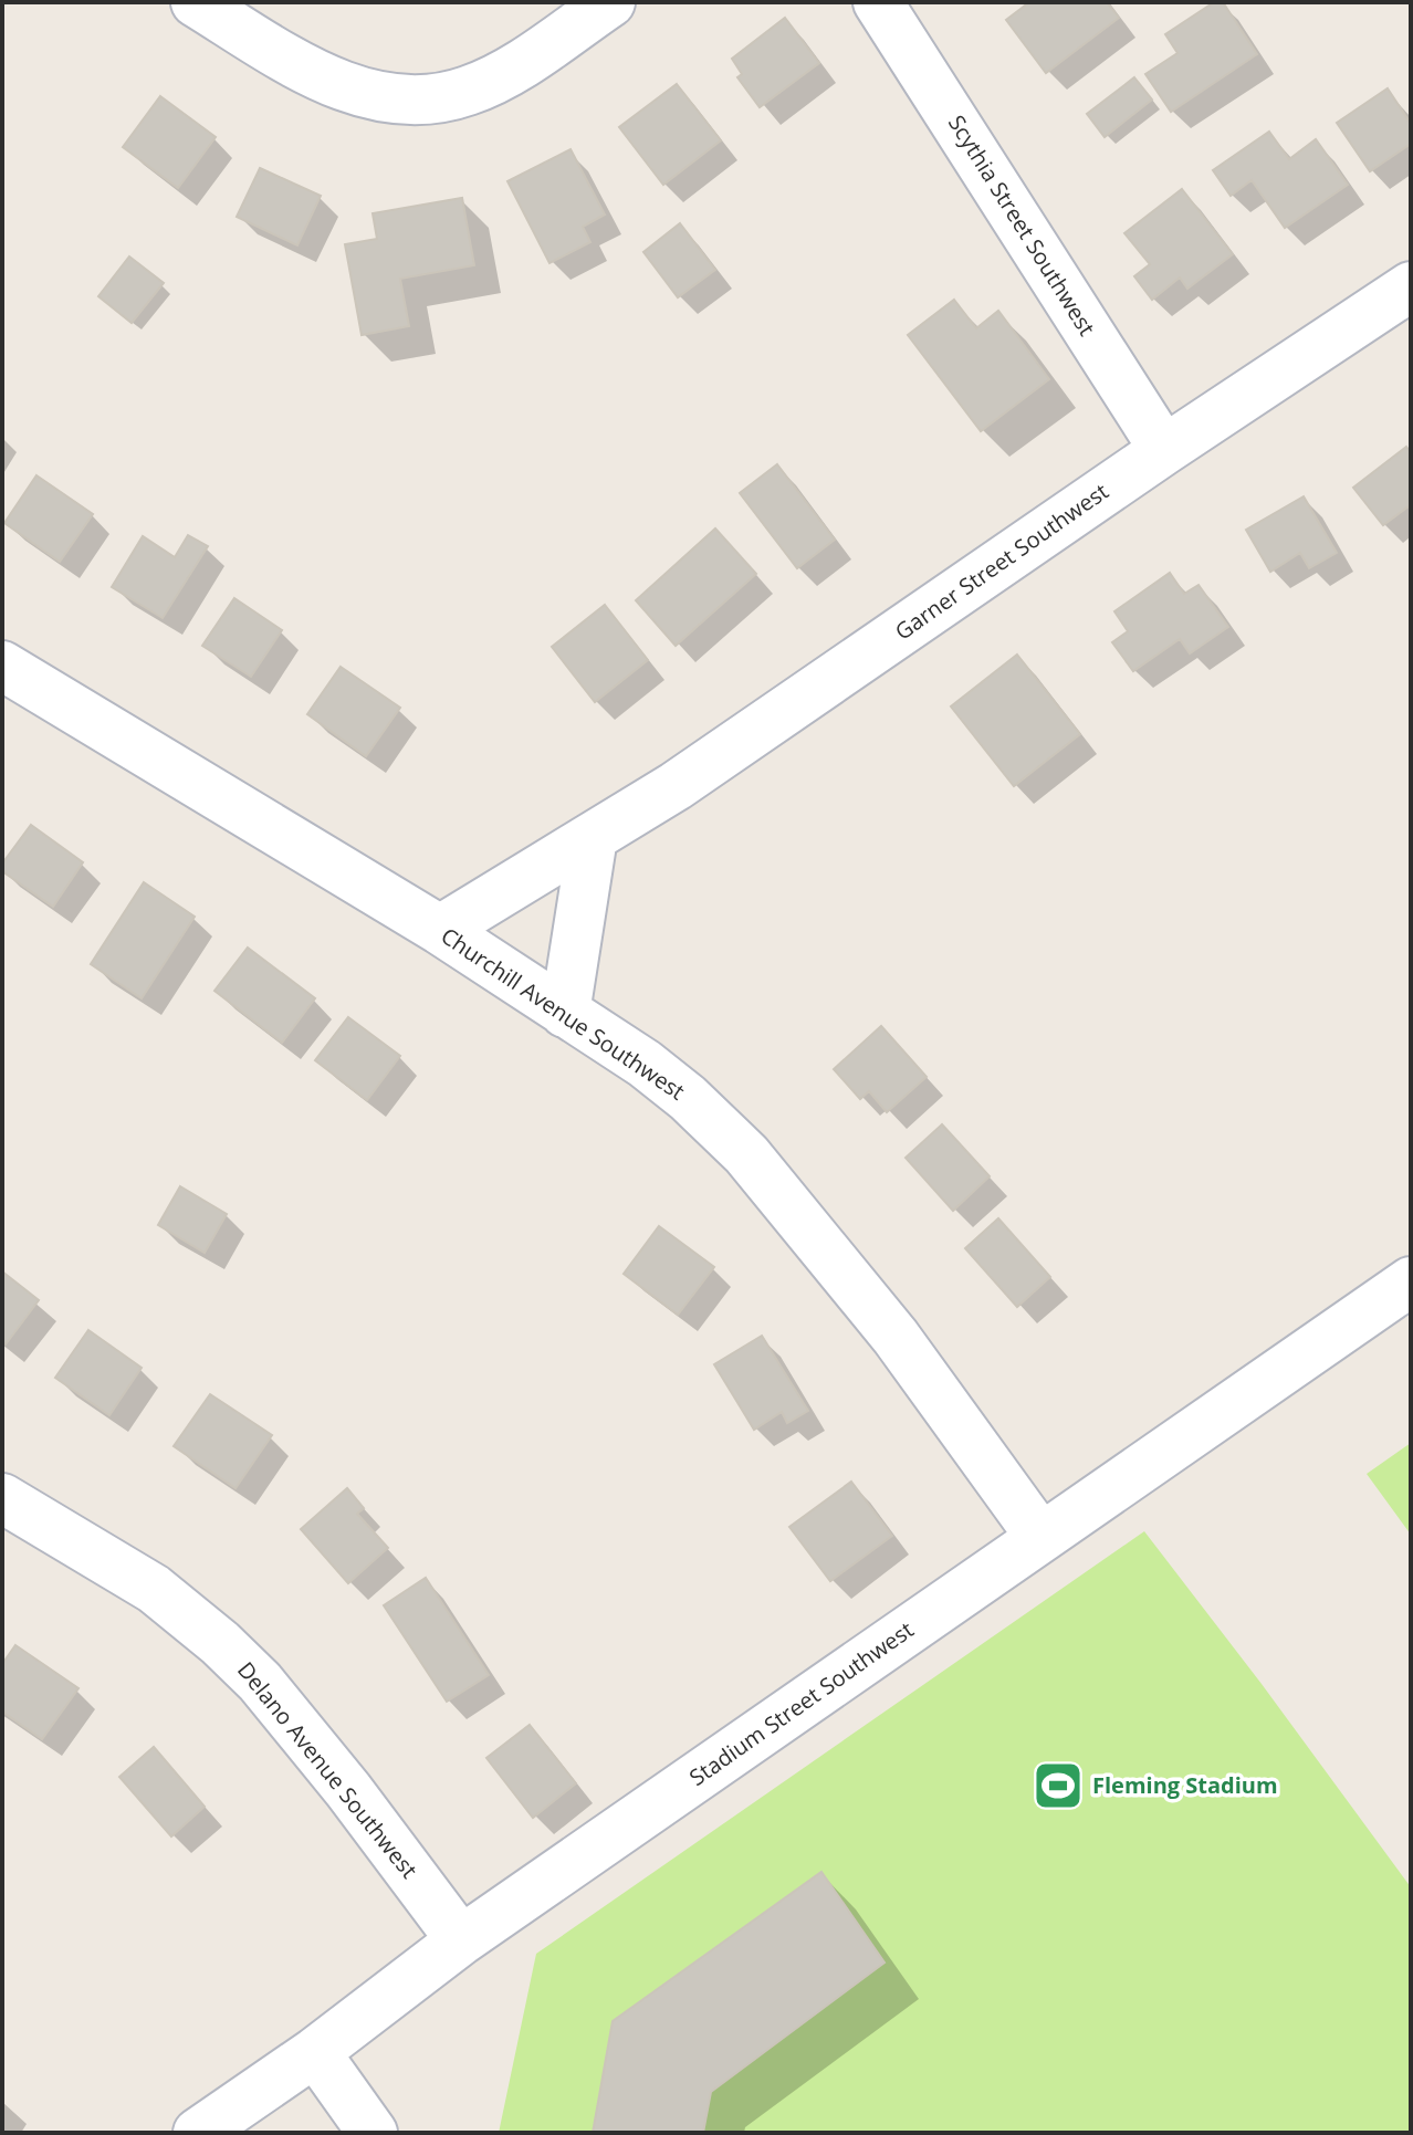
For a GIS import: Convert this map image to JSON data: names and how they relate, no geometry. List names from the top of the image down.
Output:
{
  "streets": {
    "street": [
      "Scythia Street Southwest",
      "Garner Street Southwest",
      "Churchill Avenue Southwest",
      "Stadium Street Southwest",
      "Delano Avenue Southwest"
    ]
  },
  "crossings": [
    ["Scythia Street Southwest", "Garner Street Southwest"],
    ["Garner Street Southwest", "Churchill Avenue Southwest"],
    ["Churchill Avenue Southwest", "Stadium Street Southwest"],
    ["Stadium Street Southwest", "Delano Avenue Southwest"]
  ],
  "places": {
    "sports": ["Fleming Stadium"]
  }
}
